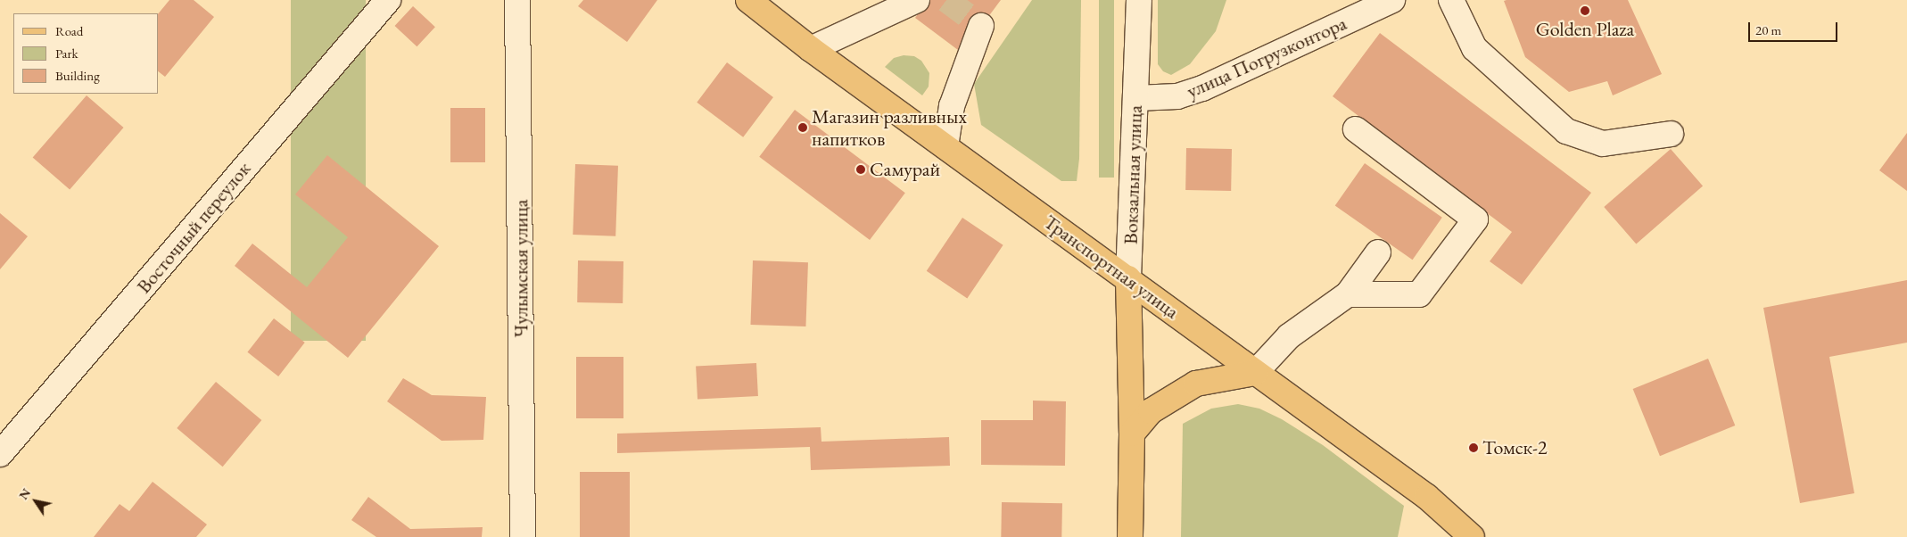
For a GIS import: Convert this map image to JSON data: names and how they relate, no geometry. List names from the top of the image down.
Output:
{
  "streets": {
    "main road": ["Вокзальная улица", "Транспортная улица"],
    "street": ["улица Погрузконтора", "Восточный переулок", "Чулымская улица"]
  },
  "crossings": [
    ["улица Погрузконтора", "Вокзальная улица"],
    ["Вокзальная улица", "Транспортная улица"]
  ],
  "places": [
    "Golden Plaza",
    "Магазин разливных напитков",
    "Самурай",
    "Томск-2"
  ],
  "legend": ["Road", "Park", "Building"],
  "scale_bar": "20 m",
  "north": "top left"
}
